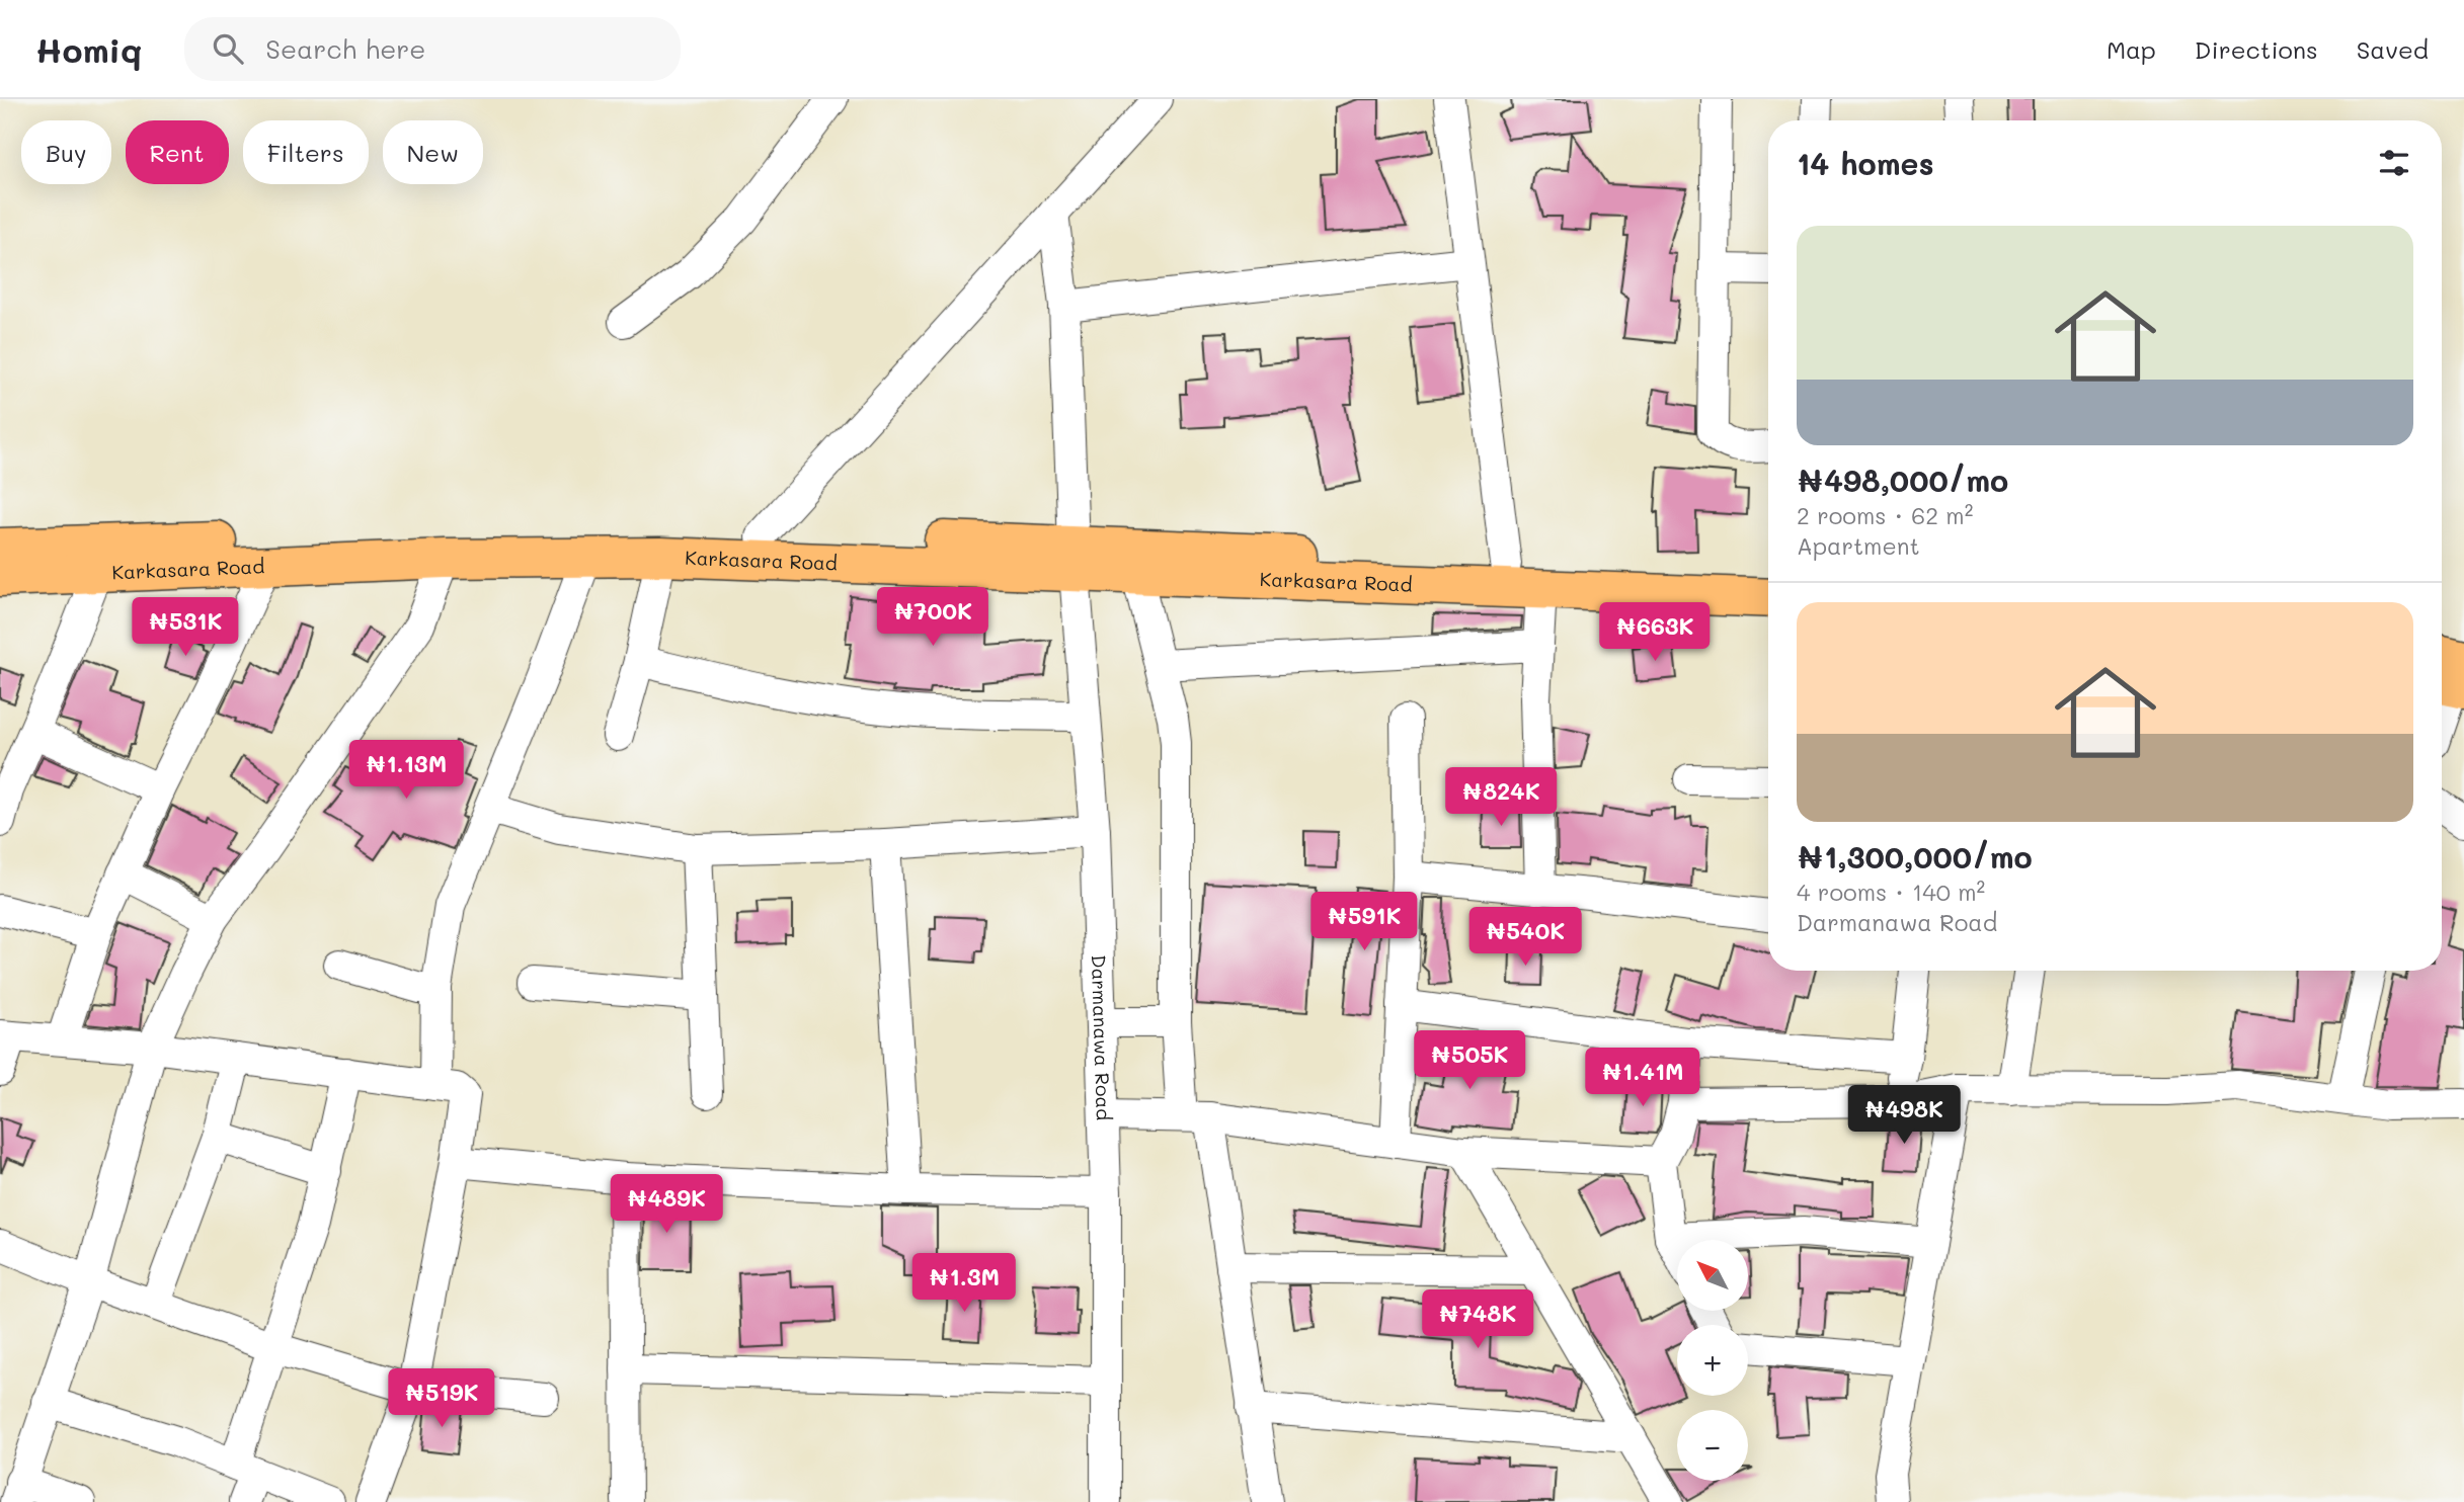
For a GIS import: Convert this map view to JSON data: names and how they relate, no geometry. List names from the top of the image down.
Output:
{
  "streets": {
    "main road": ["Karkasara Road"],
    "street": ["Darmanawa Road"]
  },
  "crossings": [
    ["Karkasara Road", "Darmanawa Road"]
  ],
  "north": "top left",
  "page": {
    "header": "Homiq",
    "search": "Search here",
    "nav": ["Map", "Directions", "Saved"],
    "chip": [
      "Buy",
      "Rent",
      "Filters",
      "New"
    ],
    "heading": "14 homes",
    "list": [
      {
        "name": "₦498,000/mo",
        "note": "2 rooms · 62 m² · Apartment"
      },
      {
        "name": "₦1,300,000/mo",
        "note": "4 rooms · 140 m² · Darmanawa Road"
      }
    ],
    "price": [
      "₦700K",
      "₦531K",
      "₦663K",
      "₦1.13M",
      "₦824K",
      "₦591K",
      "₦540K",
      "₦505K",
      "₦1.41M",
      "₦498K",
      "₦489K",
      "₦1.3M",
      "₦748K",
      "₦519K"
    ],
    "map_buttons": ["+", "−"]
  }
}
